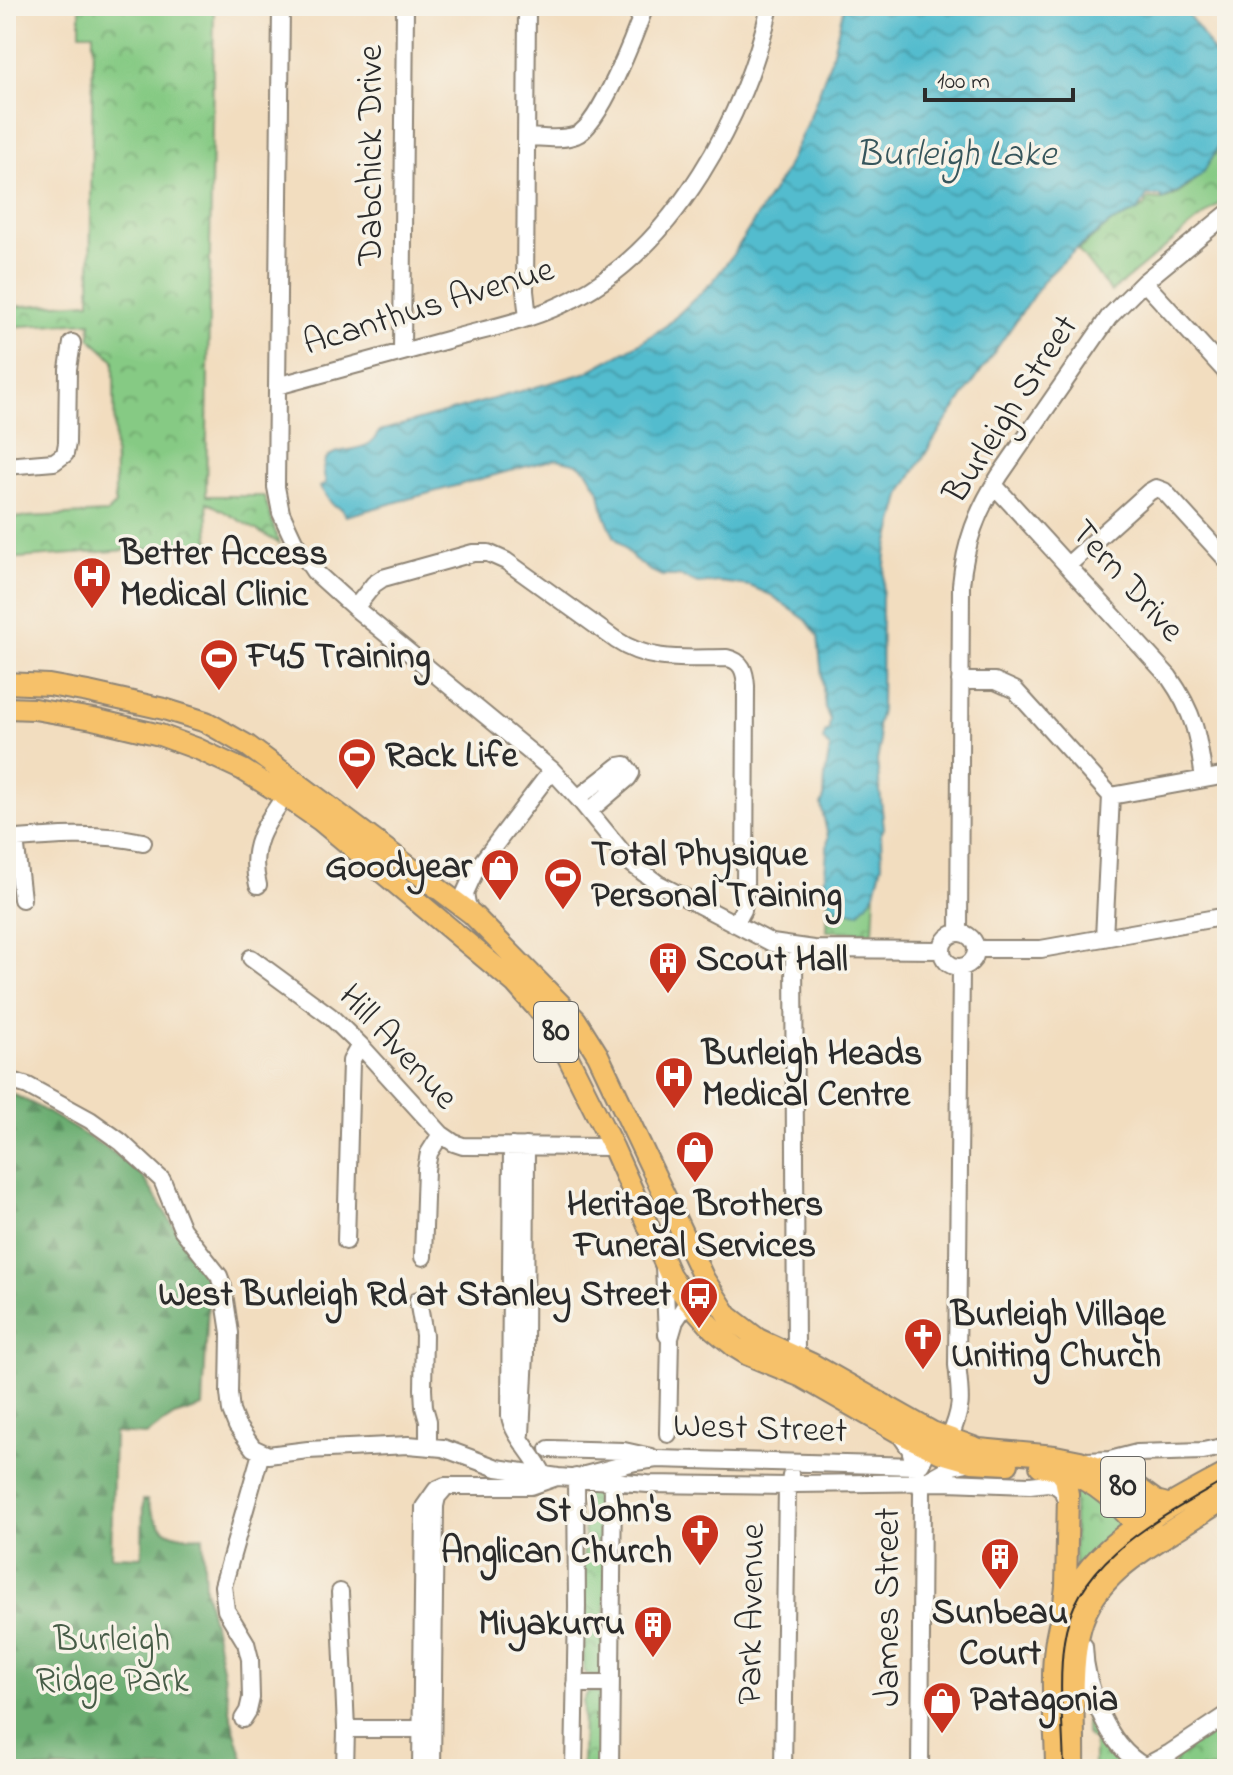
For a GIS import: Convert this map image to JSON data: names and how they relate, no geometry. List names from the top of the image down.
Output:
{
  "streets": {
    "main road": ["80"],
    "street": [
      "Dabchick Drive",
      "Acanthus Avenue",
      "Burleigh Street",
      "Tern Drive",
      "Hill Avenue",
      "West Street",
      "James Street",
      "Park Avenue"
    ]
  },
  "crossings": [
    ["Dabchick Drive", "Acanthus Avenue"],
    ["Acanthus Avenue", "Burleigh Street"],
    ["Burleigh Street", "Tern Drive"],
    ["80", "West Street"],
    ["80", "James Street"],
    ["West Street", "James Street"],
    ["West Street", "Park Avenue"]
  ],
  "water": ["Burleigh Lake"],
  "parks": ["Burleigh Ridge Park"],
  "places": {
    "hospital": ["Better Access Medical Clinic", "Burleigh Heads Medical Centre"],
    "sports": ["F45 Training", "Rack Life", "Total Physique Personal Training"],
    "shop": ["Goodyear", "Heritage Brothers Funeral Services", "Patagonia"],
    "building": ["Scout Hall", "Sunbeau Court", "Miyakurru"],
    "bus stop": ["West Burleigh Rd at Stanley Street"],
    "church": ["Burleigh Village Uniting Church", "St John's Anglican Church"]
  },
  "scale_bar": "100 m"
}
